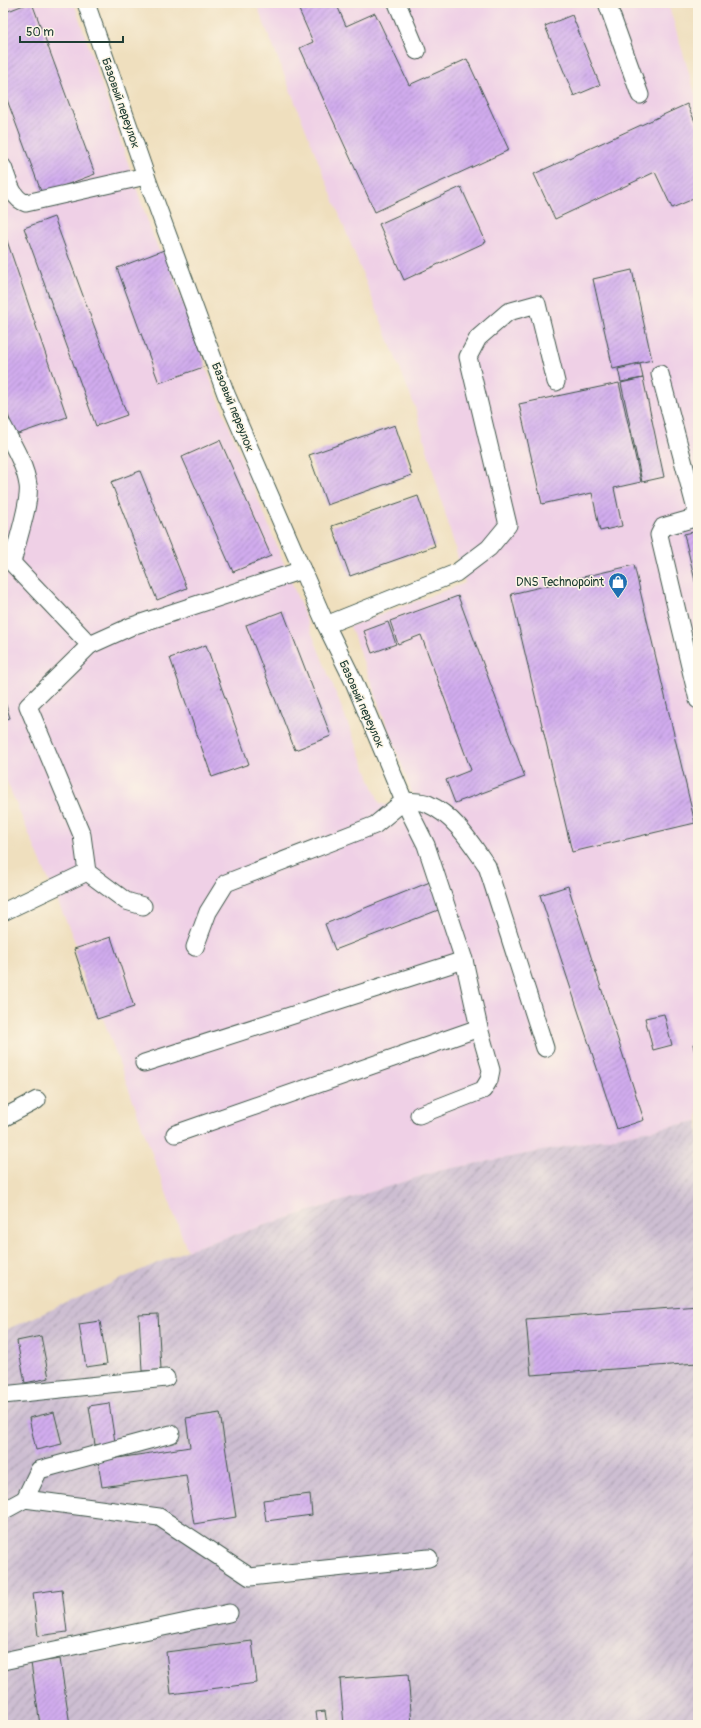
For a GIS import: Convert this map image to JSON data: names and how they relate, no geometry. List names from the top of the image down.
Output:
{
  "streets": {
    "street": ["Базовый переулок"]
  },
  "places": {
    "shop": ["DNS Technopoint"]
  },
  "scale_bar": "50 m"
}
